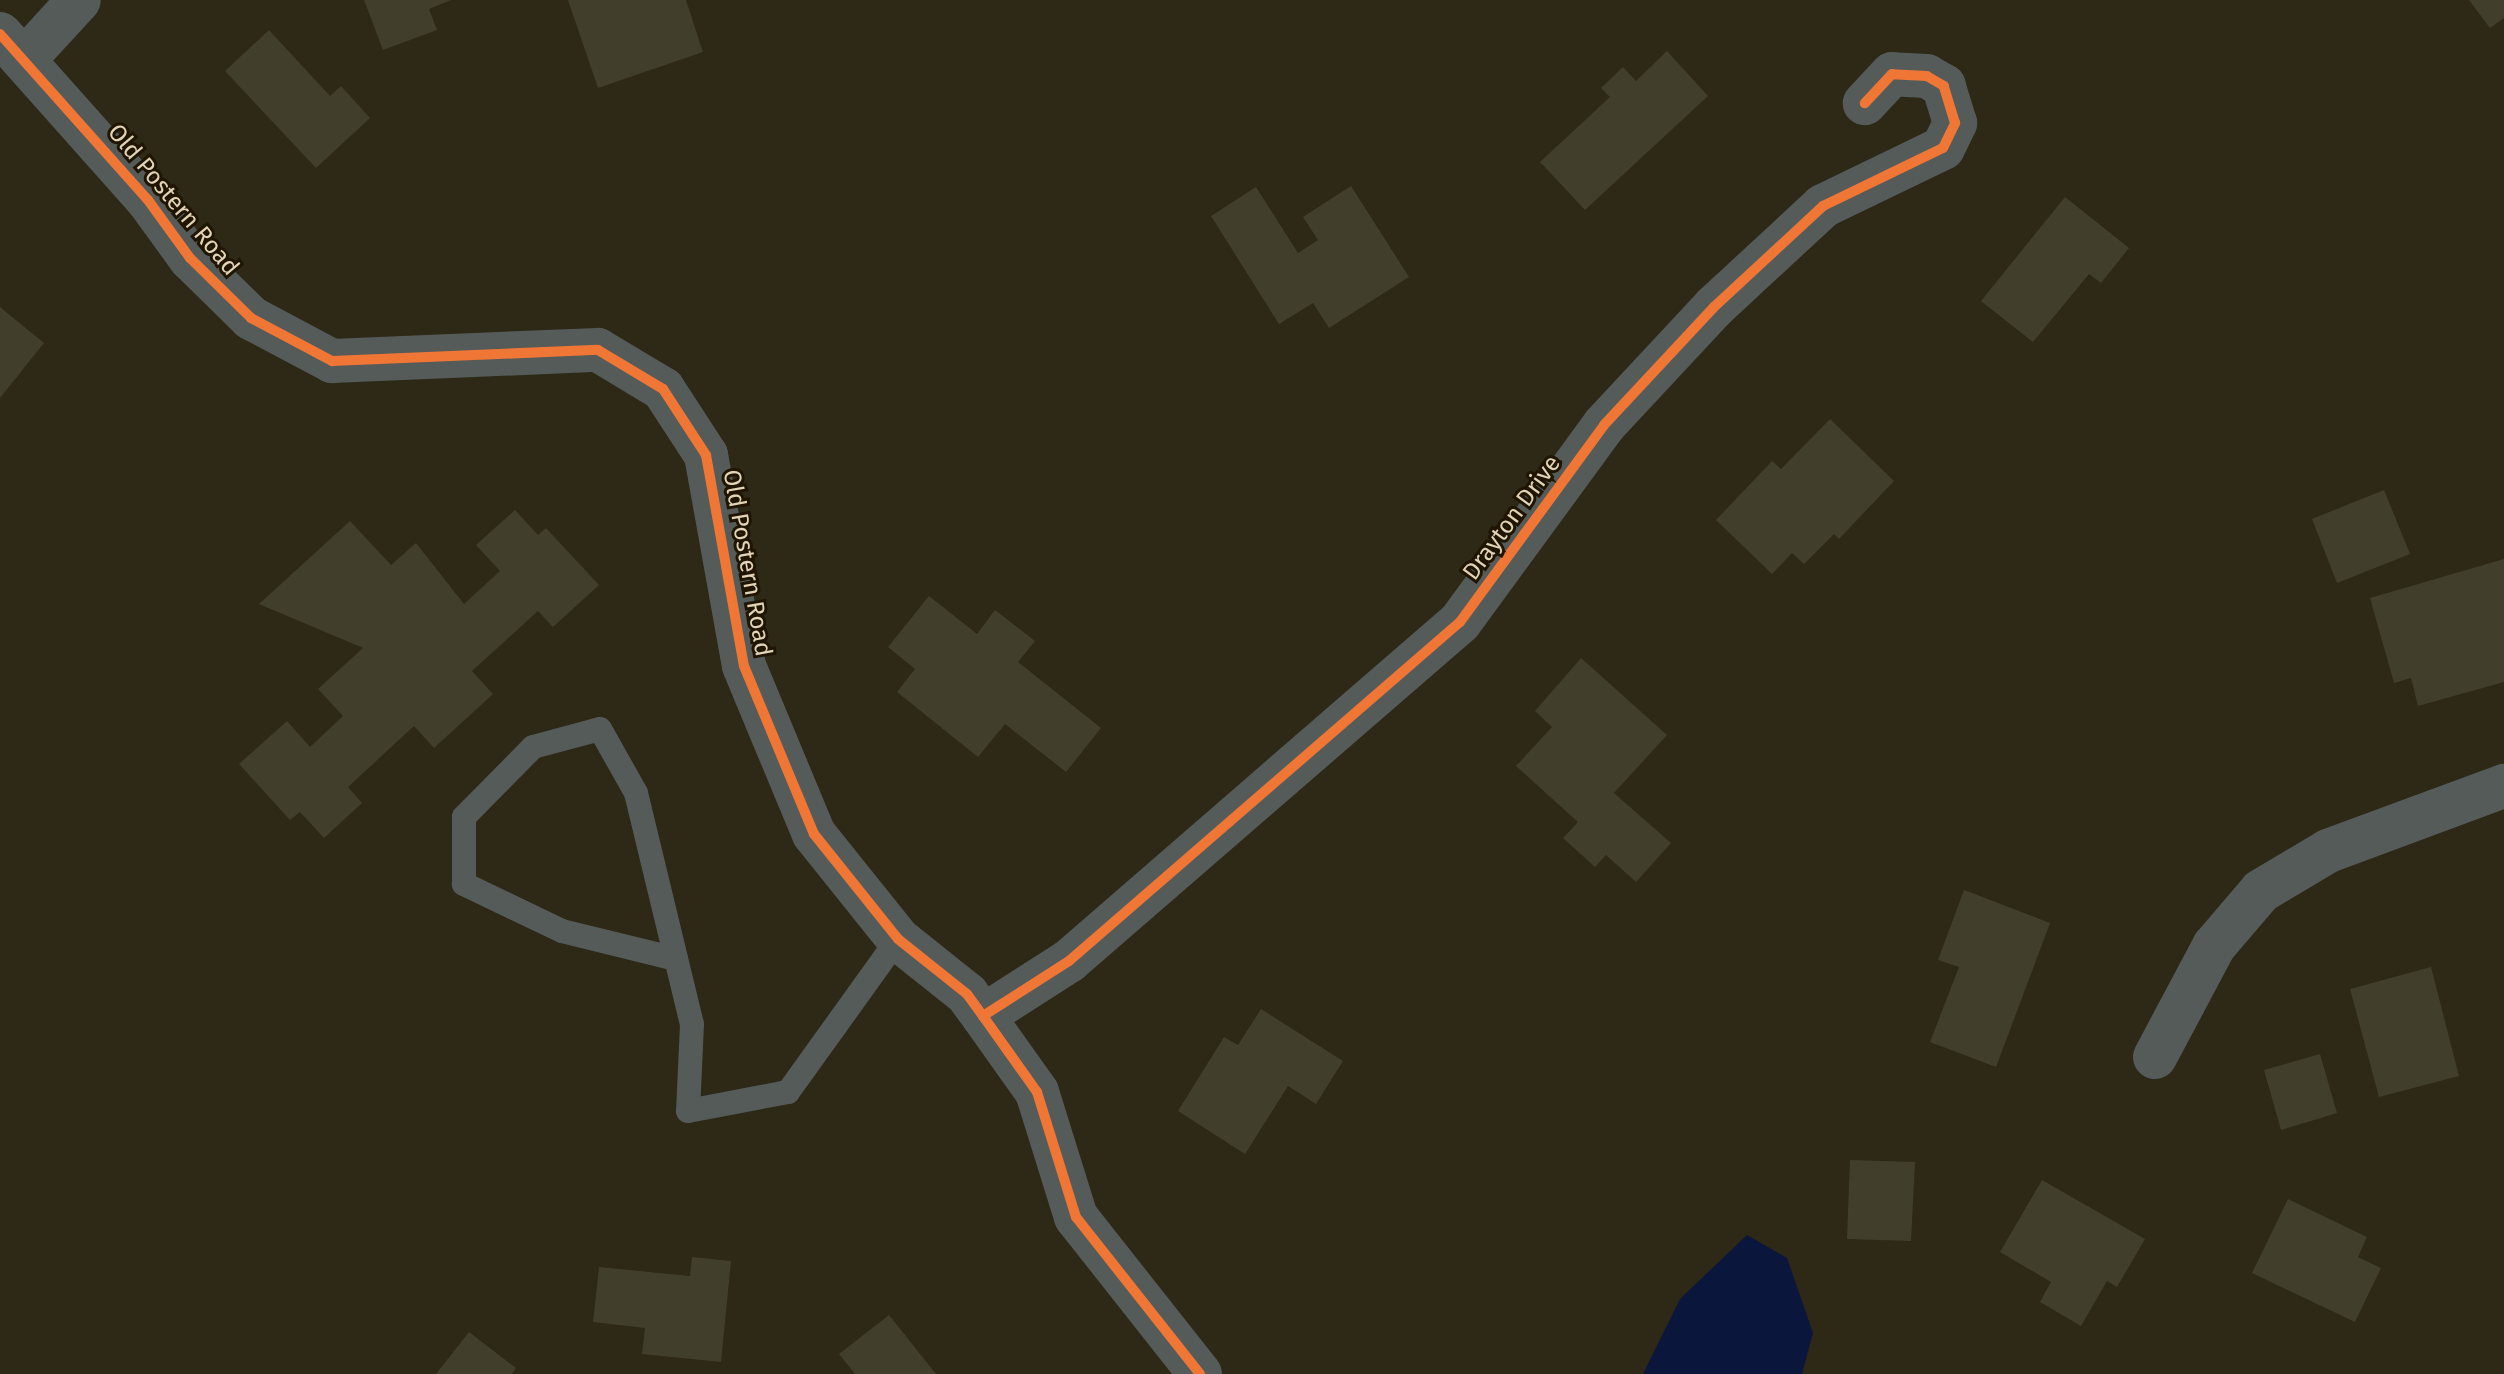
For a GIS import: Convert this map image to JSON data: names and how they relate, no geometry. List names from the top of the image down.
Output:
{
  "streets": {
    "street": ["Old Postern Road", "Drayton Drive"]
  },
  "crossings": [
    ["Old Postern Road", "Drayton Drive"]
  ]
}
